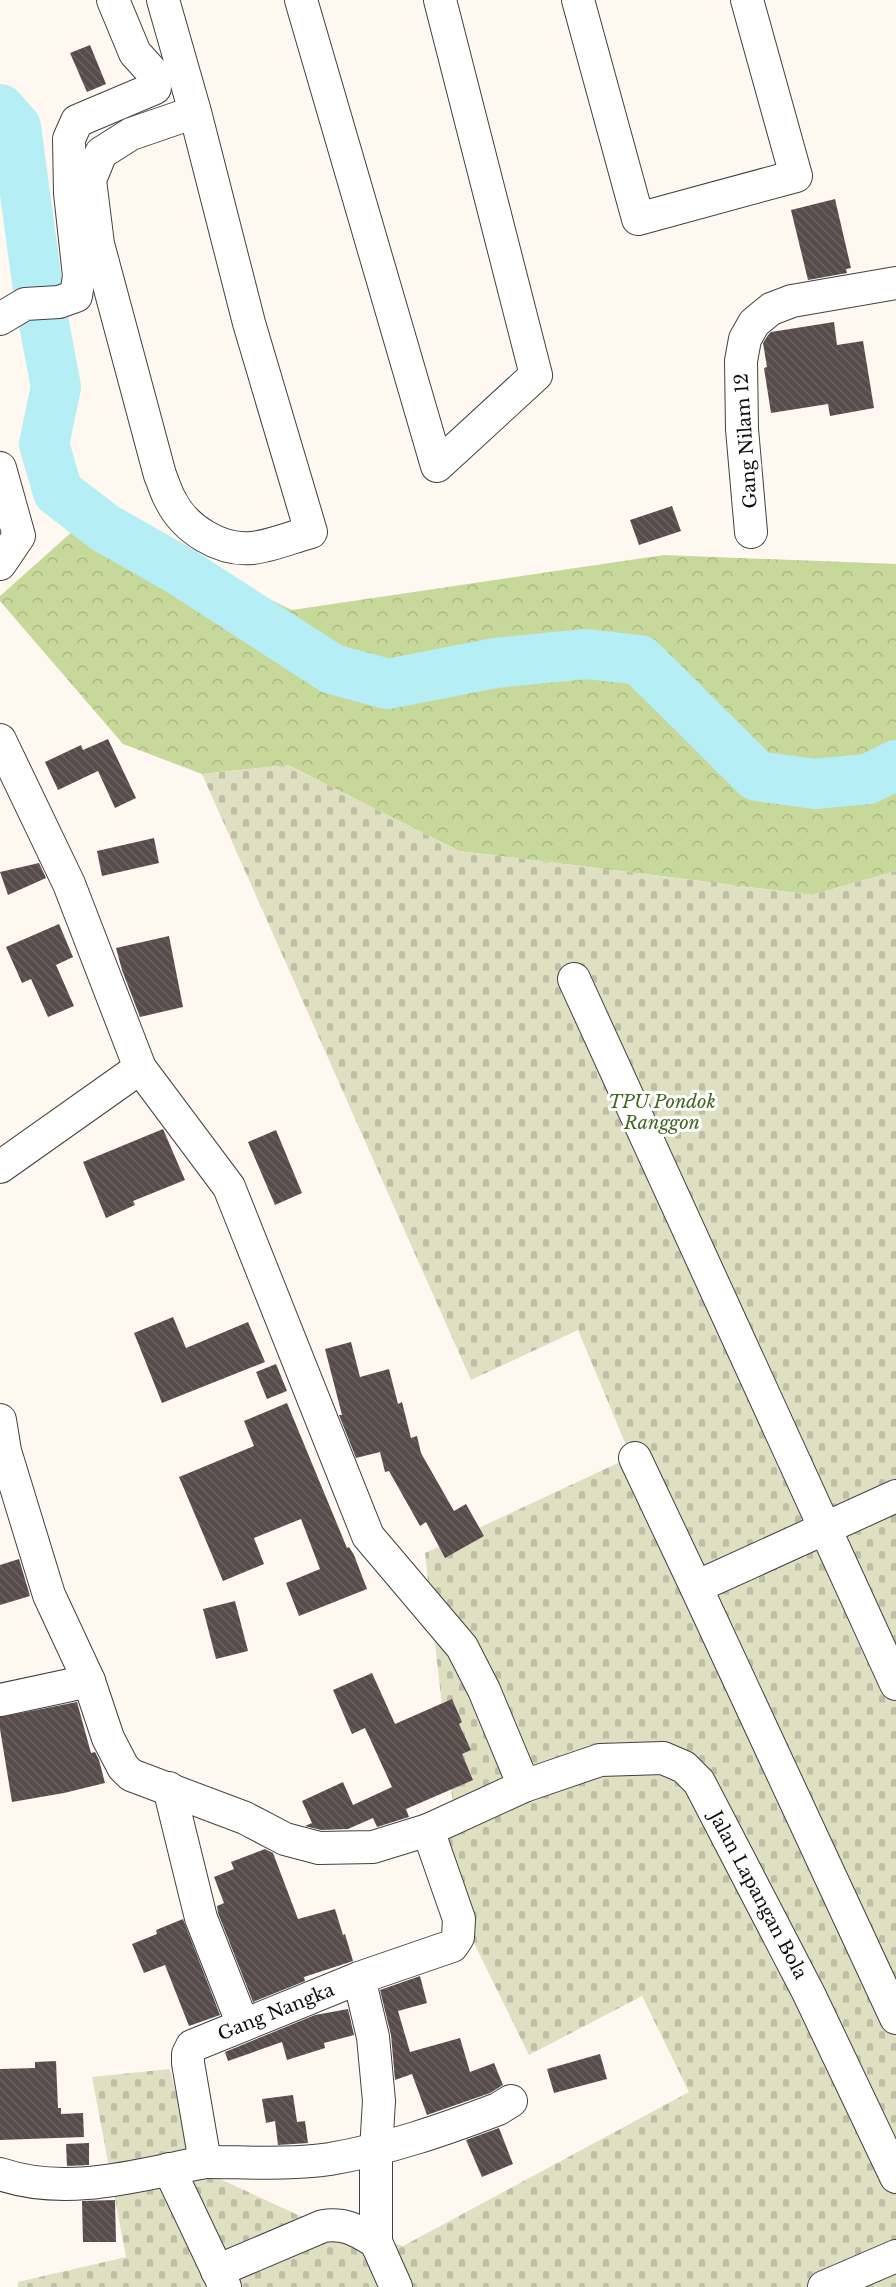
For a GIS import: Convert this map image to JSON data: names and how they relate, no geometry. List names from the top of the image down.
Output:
{
  "streets": {
    "street": ["Gang Nilam 12", "Jalan Lapangan Bola", "Gang Nangka"]
  },
  "parks": ["TPU Pondok Ranggon"]
}
